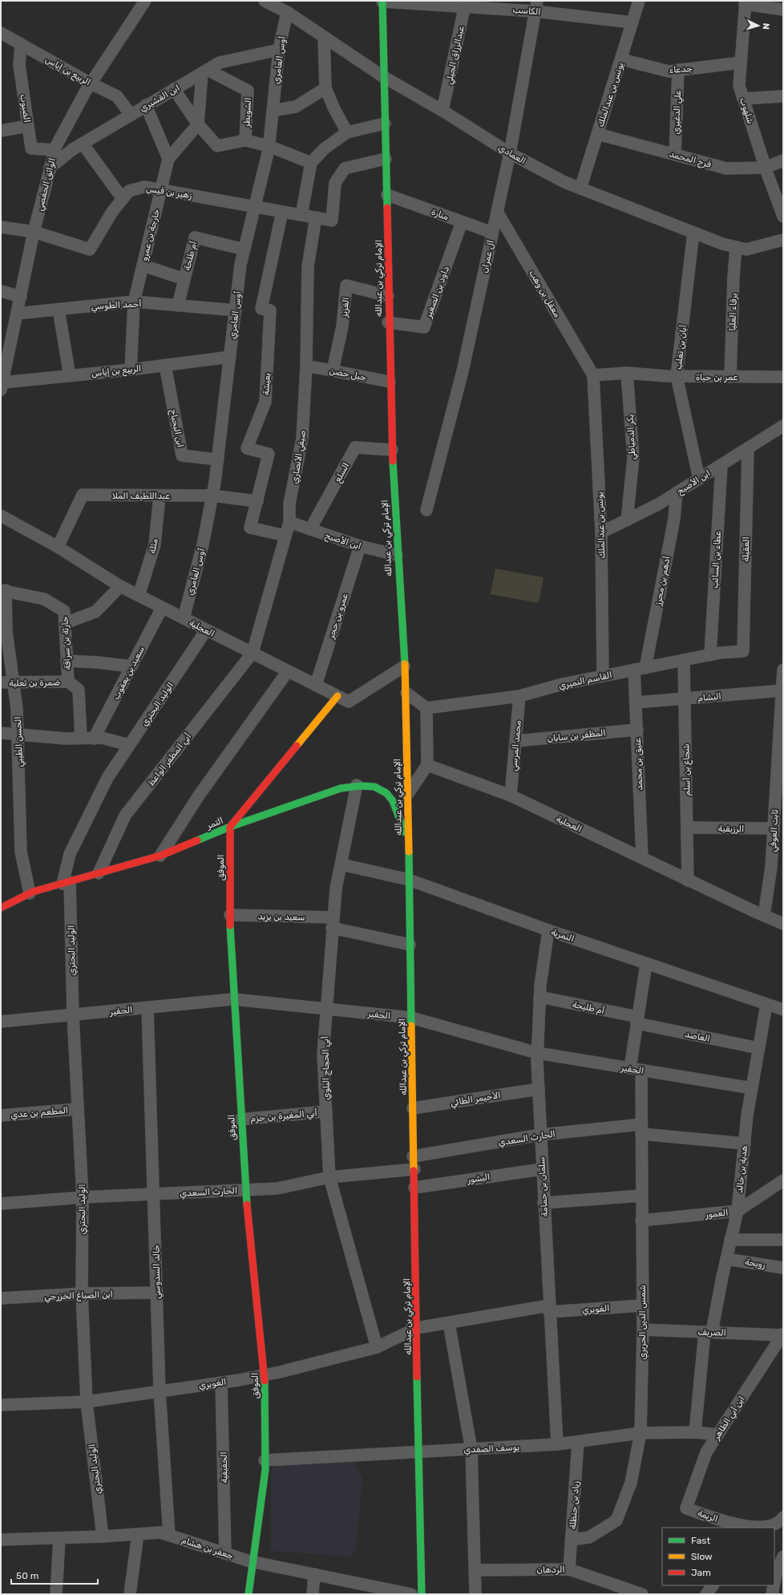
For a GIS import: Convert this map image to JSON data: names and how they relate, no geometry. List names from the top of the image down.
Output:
{
  "streets": {
    "street": [
      "الكاسب",
      "عبدالرزاق الجيلي",
      "أوس العامري",
      "جدعاء",
      "الربيع بن إياس",
      "يونس بن عبدالملك",
      "ابن القشيري",
      "الضبوب",
      "شلهوب",
      "الشويطر",
      "علي الدغيري",
      "العمادي",
      "فرج المحمد",
      "الواثق الحفصي",
      "زهير بن قيس",
      "منارة",
      "خارجة بن عمرو",
      "أم طلحة",
      "آل عمران",
      "الإمام تركي بن عبدالله",
      "داود بن الصغير",
      "معقل بن وهب",
      "أحمد الطوسي",
      "الغزيز",
      "برقاء العليا",
      "أبان بن تغلب",
      "جبل حضن",
      "عمر بن حياة",
      "بعيشة",
      "ابن البحباح",
      "بكر الدمياطي",
      "صيفي الأنصاري",
      "السلع",
      "ابن الأصبح",
      "عبداللطيف الملا",
      "مثلة",
      "العقيلة",
      "عطاء بن السائب",
      "أدهم بن محرز",
      "عمرو بن حجر",
      "العجلية",
      "حارثة بن سراقة",
      "سعيد بن يعقوب",
      "القاسم النميري",
      "ضمرة بن ثعلبة",
      "البشام",
      "الوليد البحتري",
      "المظفر بن سابان",
      "الحسن الطيبي",
      "محمد المرسي",
      "أبي المظفر الواعظ",
      "عتيق بن محمد",
      "شجاع بن أسلم",
      "التمر",
      "الرزيقية",
      "ثابت العوفي",
      "الموفق",
      "سعيد بن يزيد",
      "النمرية",
      "أم طليحة",
      "الجفير",
      "العاصد",
      "أبي الحجاج البلوي",
      "الأحيمر الطائي",
      "المطعم بن عدي",
      "أبي المغيرة بن حزم",
      "الحارث السعدي",
      "هدية بن خالد",
      "البشور",
      "سلمان بن حمامة",
      "العمور",
      "رويحة",
      "خالد السدوسي",
      "ابن الصباغ الخزرجي",
      "الغويري",
      "شمس الدين الحريري",
      "الصريف",
      "ابن أبي الطاهر",
      "يوسف الصفدي",
      "الخفيفية",
      "زياد بن حنظلة",
      "الريمة",
      "جعفر بن هشام",
      "الردهان"
    ]
  },
  "crossings": [
    ["الكاسب", "عبدالرزاق الجيلي"],
    ["الكاسب", "يونس بن عبدالملك"],
    ["الكاسب", "آل عمران"],
    ["الكاسب", "الإمام تركي بن عبدالله"],
    ["عبدالرزاق الجيلي", "العمادي"],
    ["أوس العامري", "الربيع بن إياس"],
    ["أوس العامري", "ابن القشيري"],
    ["أوس العامري", "العمادي"],
    ["أوس العامري", "زهير بن قيس"],
    ["أوس العامري", "أم طلحة"],
    ["أوس العامري", "أحمد الطوسي"],
    ["أوس العامري", "ابن البحباح"],
    ["أوس العامري", "عبداللطيف الملا"],
    ["أوس العامري", "العجلية"],
    ["جدعاء", "يونس بن عبدالملك"],
    ["جدعاء", "شلهوب"],
    ["جدعاء", "علي الدغيري"],
    ["الربيع بن إياس", "ابن القشيري"],
    ["الربيع بن إياس", "الضبوب"],
    ["الربيع بن إياس", "الواثق الحفصي"],
    ["الربيع بن إياس", "خارجة بن عمرو"],
    ["الربيع بن إياس", "ابن البحباح"],
    ["يونس بن عبدالملك", "العمادي"],
    ["يونس بن عبدالملك", "فرج المحمد"],
    ["يونس بن عبدالملك", "معقل بن وهب"],
    ["يونس بن عبدالملك", "عمر بن حياة"],
    ["يونس بن عبدالملك", "ابن الأصبح"],
    ["يونس بن عبدالملك", "القاسم النميري"],
    ["ابن القشيري", "الشويطر"],
    ["ابن القشيري", "الواثق الحفصي"],
    ["الضبوب", "الواثق الحفصي"],
    ["شلهوب", "فرج المحمد"],
    ["علي الدغيري", "فرج المحمد"],
    ["العمادي", "آل عمران"],
    ["العمادي", "الإمام تركي بن عبدالله"],
    ["العمادي", "برقاء العليا"],
    ["العمادي", "أبان بن تغلب"],
    ["الواثق الحفصي", "زهير بن قيس"],
    ["الواثق الحفصي", "أحمد الطوسي"],
    ["زهير بن قيس", "خارجة بن عمرو"],
    ["زهير بن قيس", "الإمام تركي بن عبدالله"],
    ["زهير بن قيس", "بعيشة"],
    ["زهير بن قيس", "صيفي الأنصاري"],
    ["منارة", "آل عمران"],
    ["منارة", "الإمام تركي بن عبدالله"],
    ["منارة", "داود بن الصغير"],
    ["خارجة بن عمرو", "أحمد الطوسي"],
    ["أم طلحة", "أحمد الطوسي"],
    ["آل عمران", "معقل بن وهب"],
    ["الإمام تركي بن عبدالله", "داود بن الصغير"],
    ["الإمام تركي بن عبدالله", "الغزيز"],
    ["الإمام تركي بن عبدالله", "جبل حضن"],
    ["الإمام تركي بن عبدالله", "السلع"],
    ["الإمام تركي بن عبدالله", "ابن الأصبح"],
    ["الإمام تركي بن عبدالله", "العجلية"],
    ["الإمام تركي بن عبدالله", "التمر"],
    ["الإمام تركي بن عبدالله", "سعيد بن يزيد"],
    ["الإمام تركي بن عبدالله", "النمرية"],
    ["الإمام تركي بن عبدالله", "الجفير"],
    ["الإمام تركي بن عبدالله", "الأحيمر الطائي"],
    ["الإمام تركي بن عبدالله", "الحارث السعدي"],
    ["الإمام تركي بن عبدالله", "البشور"],
    ["الإمام تركي بن عبدالله", "الغويري"],
    ["الإمام تركي بن عبدالله", "يوسف الصفدي"],
    ["معقل بن وهب", "عمر بن حياة"],
    ["الغزيز", "جبل حضن"],
    ["برقاء العليا", "عمر بن حياة"],
    ["أبان بن تغلب", "عمر بن حياة"],
    ["أبان بن تغلب", "ابن الأصبح"],
    ["جبل حضن", "صيفي الأنصاري"],
    ["عمر بن حياة", "بكر الدمياطي"],
    ["بعيشة", "صيفي الأنصاري"],
    ["بعيشة", "عبداللطيف الملا"],
    ["بكر الدمياطي", "ابن الأصبح"],
    ["صيفي الأنصاري", "ابن الأصبح"],
    ["صيفي الأنصاري", "العجلية"],
    ["صيفي الأنصاري", "أبي المظفر الواعظ"],
    ["السلع", "ابن الأصبح"],
    ["ابن الأصبح", "العقيلة"],
    ["ابن الأصبح", "عطاء بن السائب"],
    ["ابن الأصبح", "أدهم بن محرز"],
    ["ابن الأصبح", "عمرو بن حجر"],
    ["عبداللطيف الملا", "مثلة"],
    ["عبداللطيف الملا", "العجلية"],
    ["مثلة", "العجلية"],
    ["العقيلة", "القاسم النميري"],
    ["عطاء بن السائب", "القاسم النميري"],
    ["أدهم بن محرز", "القاسم النميري"],
    ["أدهم بن محرز", "عتيق بن محمد"],
    ["عمرو بن حجر", "العجلية"],
    ["العجلية", "سعيد بن يعقوب"],
    ["العجلية", "الوليد البحتري"],
    ["العجلية", "محمد المرسي"],
    ["العجلية", "أبي المظفر الواعظ"],
    ["العجلية", "عتيق بن محمد"],
    ["العجلية", "شجاع بن أسلم"],
    ["العجلية", "ثابت العوفي"],
    ["حارثة بن سراقة", "ضمرة بن ثعلبة"],
    ["حارثة بن سراقة", "الحسن الطيبي"],
    ["القاسم النميري", "محمد المرسي"],
    ["القاسم النميري", "عتيق بن محمد"],
    ["القاسم النميري", "شجاع بن أسلم"],
    ["ضمرة بن ثعلبة", "الحسن الطيبي"],
    ["البشام", "عتيق بن محمد"],
    ["البشام", "شجاع بن أسلم"],
    ["البشام", "ثابت العوفي"],
    ["الوليد البحتري", "التمر"],
    ["الوليد البحتري", "الجفير"],
    ["الوليد البحتري", "المطعم بن عدي"],
    ["الوليد البحتري", "الحارث السعدي"],
    ["الوليد البحتري", "ابن الصباغ الخزرجي"],
    ["الوليد البحتري", "الغويري"],
    ["الوليد البحتري", "جعفر بن هشام"],
    ["المظفر بن سابان", "محمد المرسي"],
    ["المظفر بن سابان", "عتيق بن محمد"],
    ["الحسن الطيبي", "التمر"],
    ["أبي المظفر الواعظ", "التمر"],
    ["شجاع بن أسلم", "الرزيقية"],
    ["التمر", "الموفق"],
    ["التمر", "أبي الحجاج البلوي"],
    ["الرزيقية", "ثابت العوفي"],
    ["الموفق", "سعيد بن يزيد"],
    ["الموفق", "الجفير"],
    ["الموفق", "أبي المغيرة بن حزم"],
    ["الموفق", "الحارث السعدي"],
    ["الموفق", "الغويري"],
    ["الموفق", "يوسف الصفدي"],
    ["الموفق", "جعفر بن هشام"],
    ["سعيد بن يزيد", "أبي الحجاج البلوي"],
    ["النمرية", "أبي الحجاج البلوي"],
    ["النمرية", "هدية بن خالد"],
    ["النمرية", "سلمان بن حمامة"],
    ["النمرية", "شمس الدين الحريري"],
    ["أم طليحة", "العاصد"],
    ["أم طليحة", "سلمان بن حمامة"],
    ["أم طليحة", "شمس الدين الحريري"],
    ["الجفير", "أبي الحجاج البلوي"],
    ["الجفير", "هدية بن خالد"],
    ["الجفير", "سلمان بن حمامة"],
    ["الجفير", "خالد السدوسي"],
    ["الجفير", "شمس الدين الحريري"],
    ["العاصد", "هدية بن خالد"],
    ["العاصد", "شمس الدين الحريري"],
    ["أبي الحجاج البلوي", "أبي المغيرة بن حزم"],
    ["أبي الحجاج البلوي", "الحارث السعدي"],
    ["أبي الحجاج البلوي", "الغويري"],
    ["الأحيمر الطائي", "سلمان بن حمامة"],
    ["الحارث السعدي", "هدية بن خالد"],
    ["الحارث السعدي", "سلمان بن حمامة"],
    ["الحارث السعدي", "خالد السدوسي"],
    ["الحارث السعدي", "شمس الدين الحريري"],
    ["هدية بن خالد", "العمور"],
    ["هدية بن خالد", "رويحة"],
    ["هدية بن خالد", "الصريف"],
    ["هدية بن خالد", "يوسف الصفدي"],
    ["البشور", "سلمان بن حمامة"],
    ["سلمان بن حمامة", "الغويري"],
    ["سلمان بن حمامة", "يوسف الصفدي"],
    ["العمور", "شمس الدين الحريري"],
    ["خالد السدوسي", "ابن الصباغ الخزرجي"],
    ["خالد السدوسي", "الغويري"],
    ["خالد السدوسي", "جعفر بن هشام"],
    ["الغويري", "شمس الدين الحريري"],
    ["الغويري", "الخفيفية"],
    ["شمس الدين الحريري", "الصريف"],
    ["شمس الدين الحريري", "يوسف الصفدي"],
    ["شمس الدين الحريري", "زياد بن حنظلة"],
    ["الصريف", "ابن أبي الطاهر"],
    ["ابن أبي الطاهر", "يوسف الصفدي"],
    ["ابن أبي الطاهر", "الريمة"],
    ["يوسف الصفدي", "زياد بن حنظلة"],
    ["الخفيفية", "جعفر بن هشام"],
    ["زياد بن حنظلة", "الردهان"]
  ],
  "legend": ["Fast", "Slow", "Jam"],
  "scale_bar": "50 m",
  "north": "right"
}
